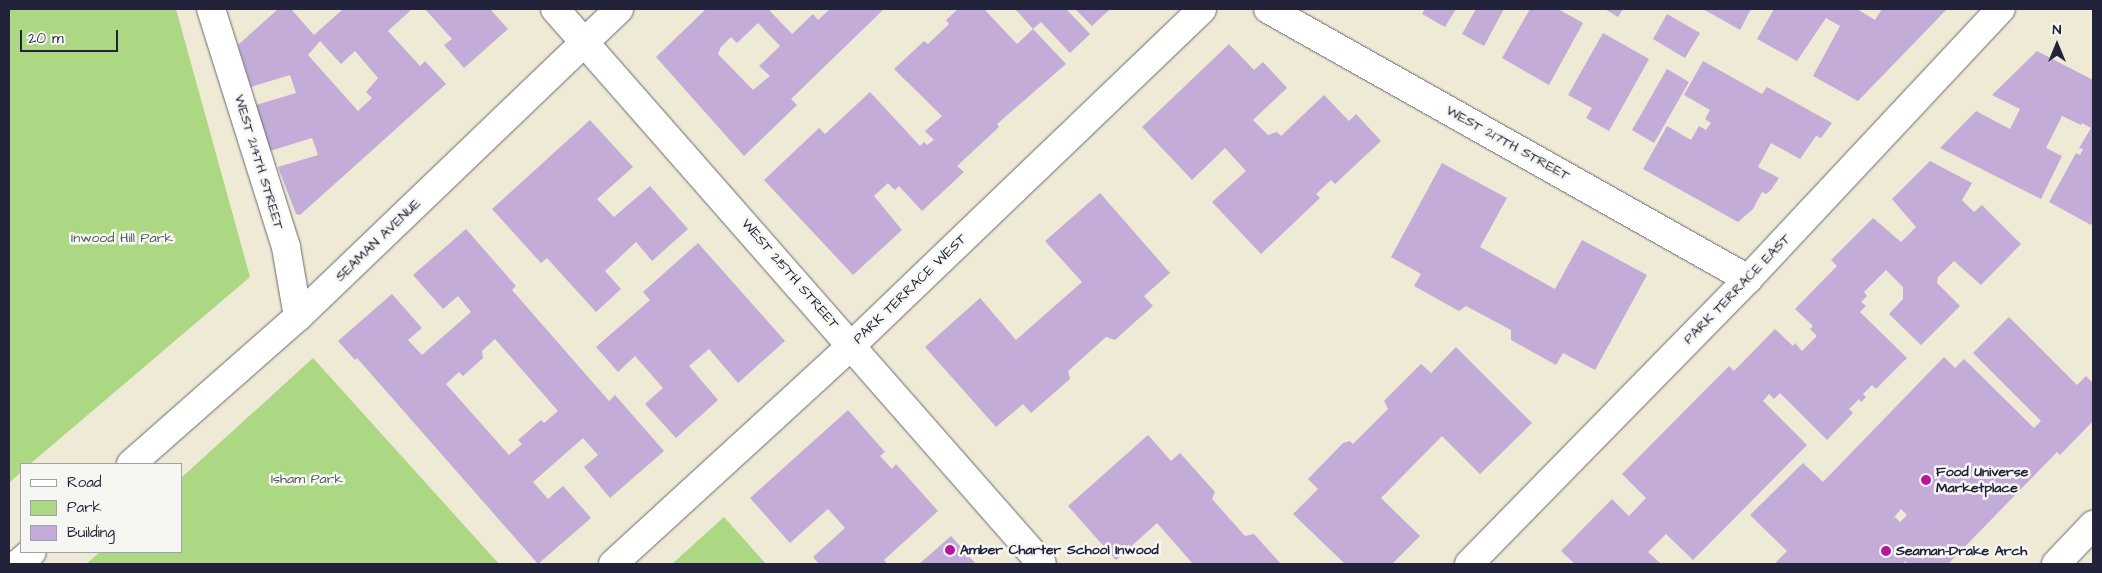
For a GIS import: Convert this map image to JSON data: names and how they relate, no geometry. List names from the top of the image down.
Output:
{
  "streets": {
    "street": [
      "WEST 217TH STREET",
      "WEST 214TH STREET",
      "SEAMAN AVENUE",
      "WEST 215TH STREET",
      "PARK TERRACE WEST",
      "PARK TERRACE EAST"
    ]
  },
  "crossings": [
    ["WEST 217TH STREET", "PARK TERRACE EAST"],
    ["WEST 214TH STREET", "SEAMAN AVENUE"],
    ["SEAMAN AVENUE", "WEST 215TH STREET"],
    ["WEST 215TH STREET", "PARK TERRACE WEST"]
  ],
  "parks": ["Inwood Hill Park", "Isham Park"],
  "places": ["Food Universe Marketplace", "Amber Charter School Inwood", "Seaman-Drake Arch"],
  "legend": ["Road", "Park", "Building"],
  "scale_bar": "20 m",
  "north": "top"
}
